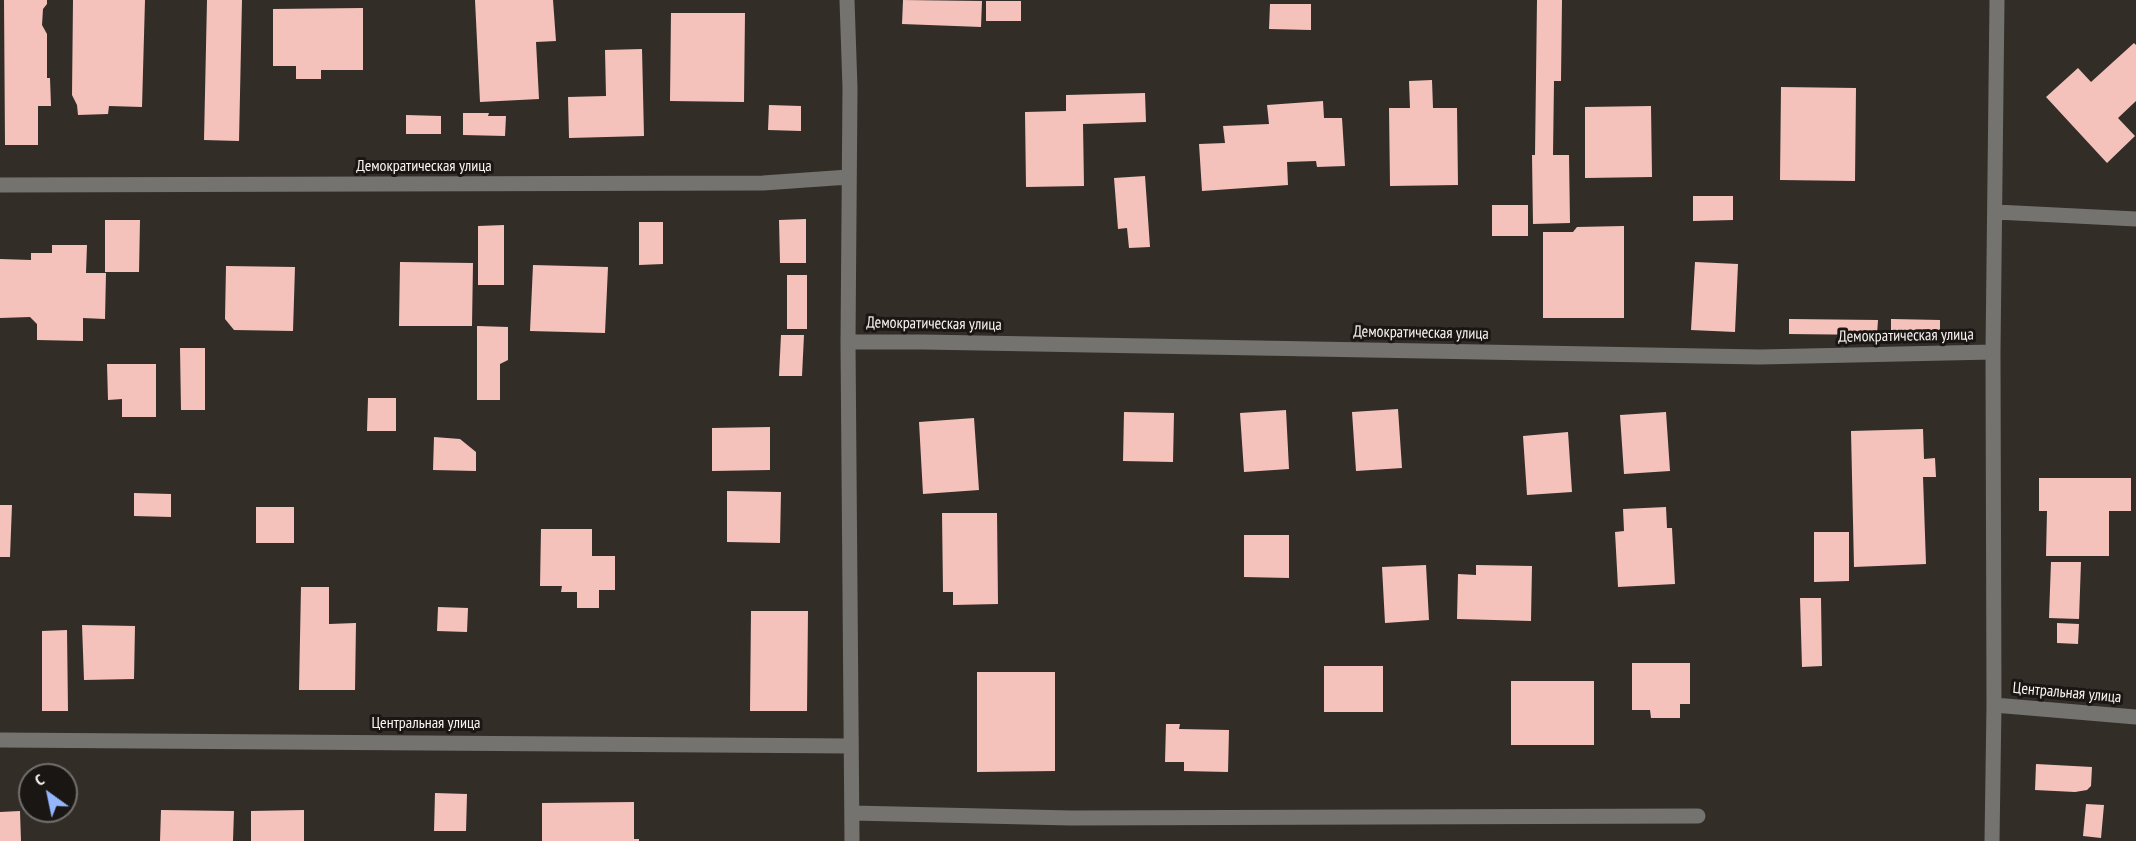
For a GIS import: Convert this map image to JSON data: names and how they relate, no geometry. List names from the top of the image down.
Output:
{
  "streets": {
    "street": ["Демократическая улица", "Центральная улица"]
  },
  "north": "top left"
}
